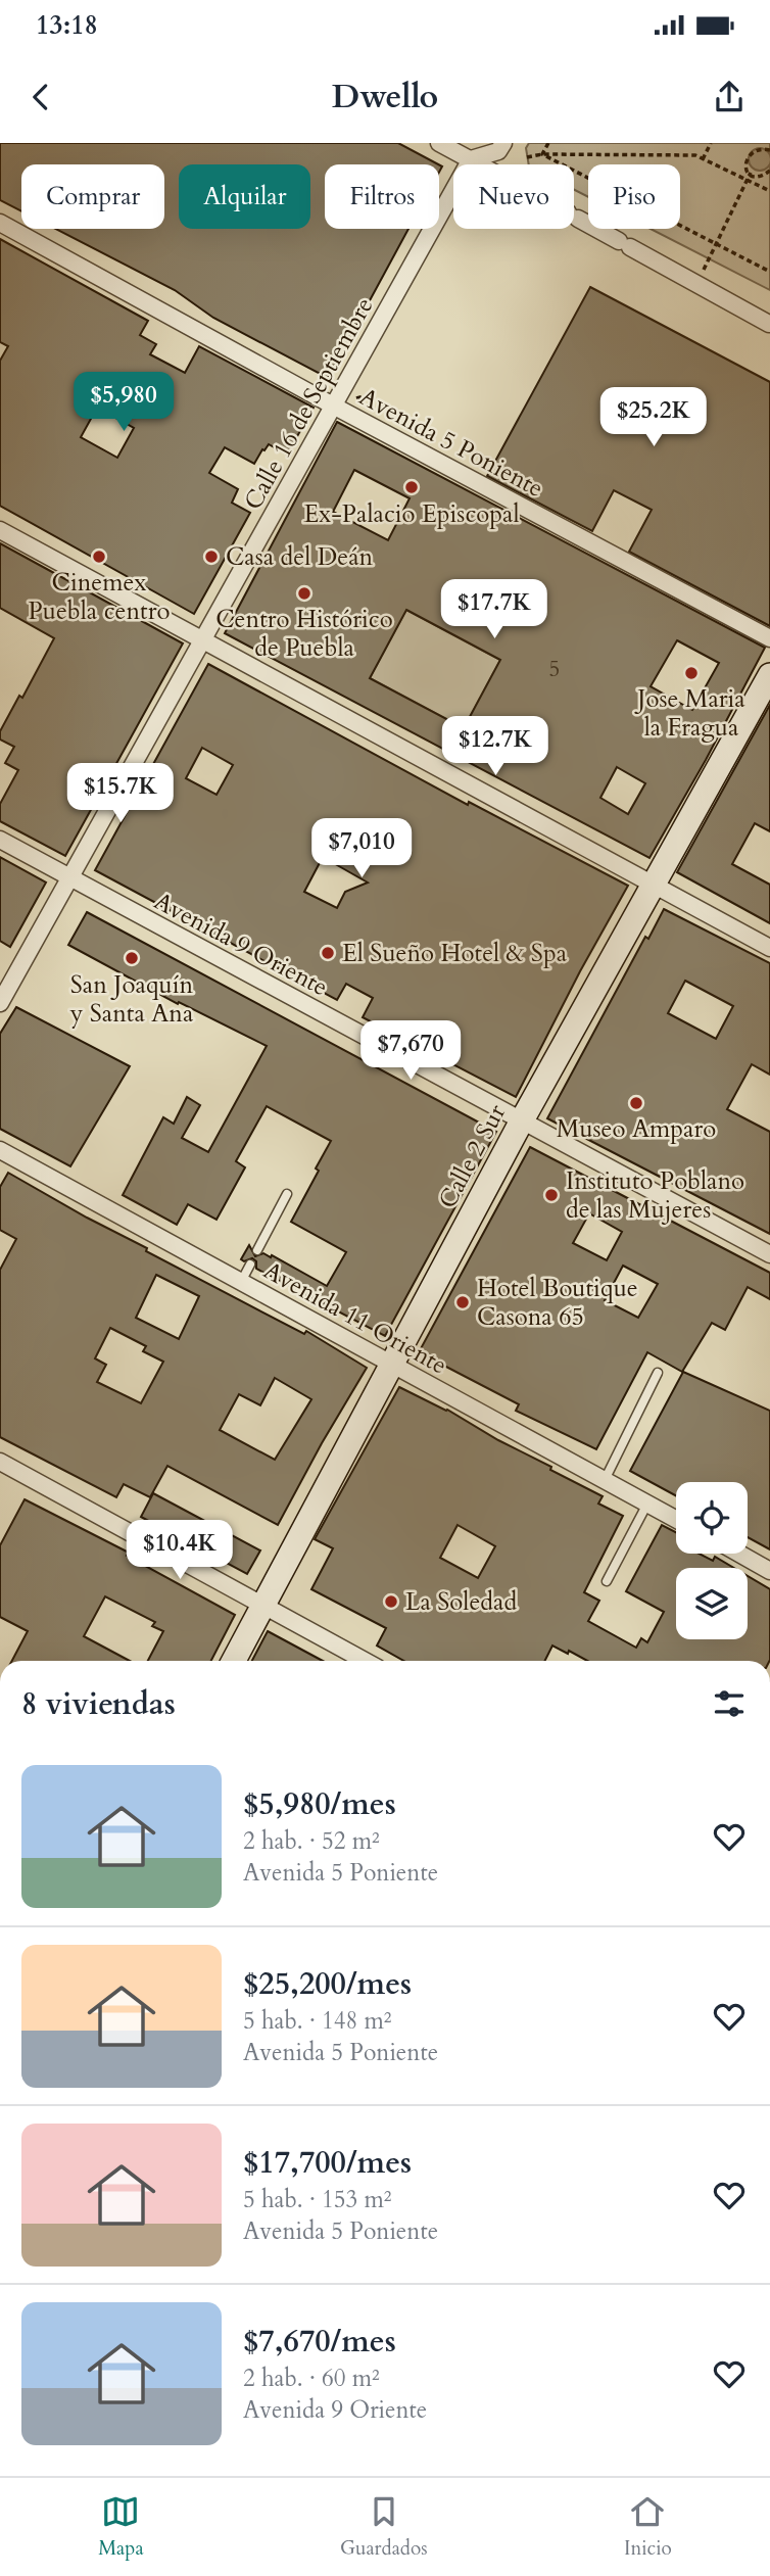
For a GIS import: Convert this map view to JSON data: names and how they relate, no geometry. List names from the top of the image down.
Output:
{
  "streets": {
    "street": [
      "Calle 16 de Septiembre",
      "Avenida 5 Poniente",
      "Avenida 9 Oriente",
      "Calle 2 Sur",
      "Avenida 11 Oriente"
    ]
  },
  "crossings": [
    ["Calle 16 de Septiembre", "Avenida 5 Poniente"],
    ["Calle 16 de Septiembre", "Avenida 9 Oriente"],
    ["Avenida 9 Oriente", "Calle 2 Sur"],
    ["Calle 2 Sur", "Avenida 11 Oriente"]
  ],
  "places": [
    "Ex-Palacio Episcopal",
    "Cinemex Puebla centro",
    "Casa del Deán",
    "Centro Histórico de Puebla",
    "Jose Maria la Fragua",
    "El Sueño Hotel & Spa",
    "San Joaquín y Santa Ana",
    "Museo Amparo",
    "Instituto Poblano de las Mujeres",
    "Hotel Boutique Casona 65",
    "La Soledad"
  ],
  "house_numbers": ["5"],
  "page": {
    "status": "13:18",
    "header": "Dwello",
    "chip": [
      "Comprar",
      "Alquilar",
      "Filtros",
      "Nuevo",
      "Piso"
    ],
    "price": [
      "$5,980",
      "$25.2K",
      "$17.7K",
      "$12.7K",
      "$15.7K",
      "$7,010",
      "$7,670",
      "$10.4K"
    ],
    "heading": "8 viviendas",
    "list": [
      {
        "name": "$5,980/mes",
        "note": "2 hab. · 52 m² · Avenida 5 Poniente"
      },
      {
        "name": "$25,200/mes",
        "note": "5 hab. · 148 m² · Avenida 5 Poniente"
      },
      {
        "name": "$17,700/mes",
        "note": "5 hab. · 153 m² · Avenida 5 Poniente"
      },
      {
        "name": "$7,670/mes",
        "note": "2 hab. · 60 m² · Avenida 9 Oriente"
      }
    ],
    "tabs": ["Mapa", "Guardados", "Inicio"]
  }
}
